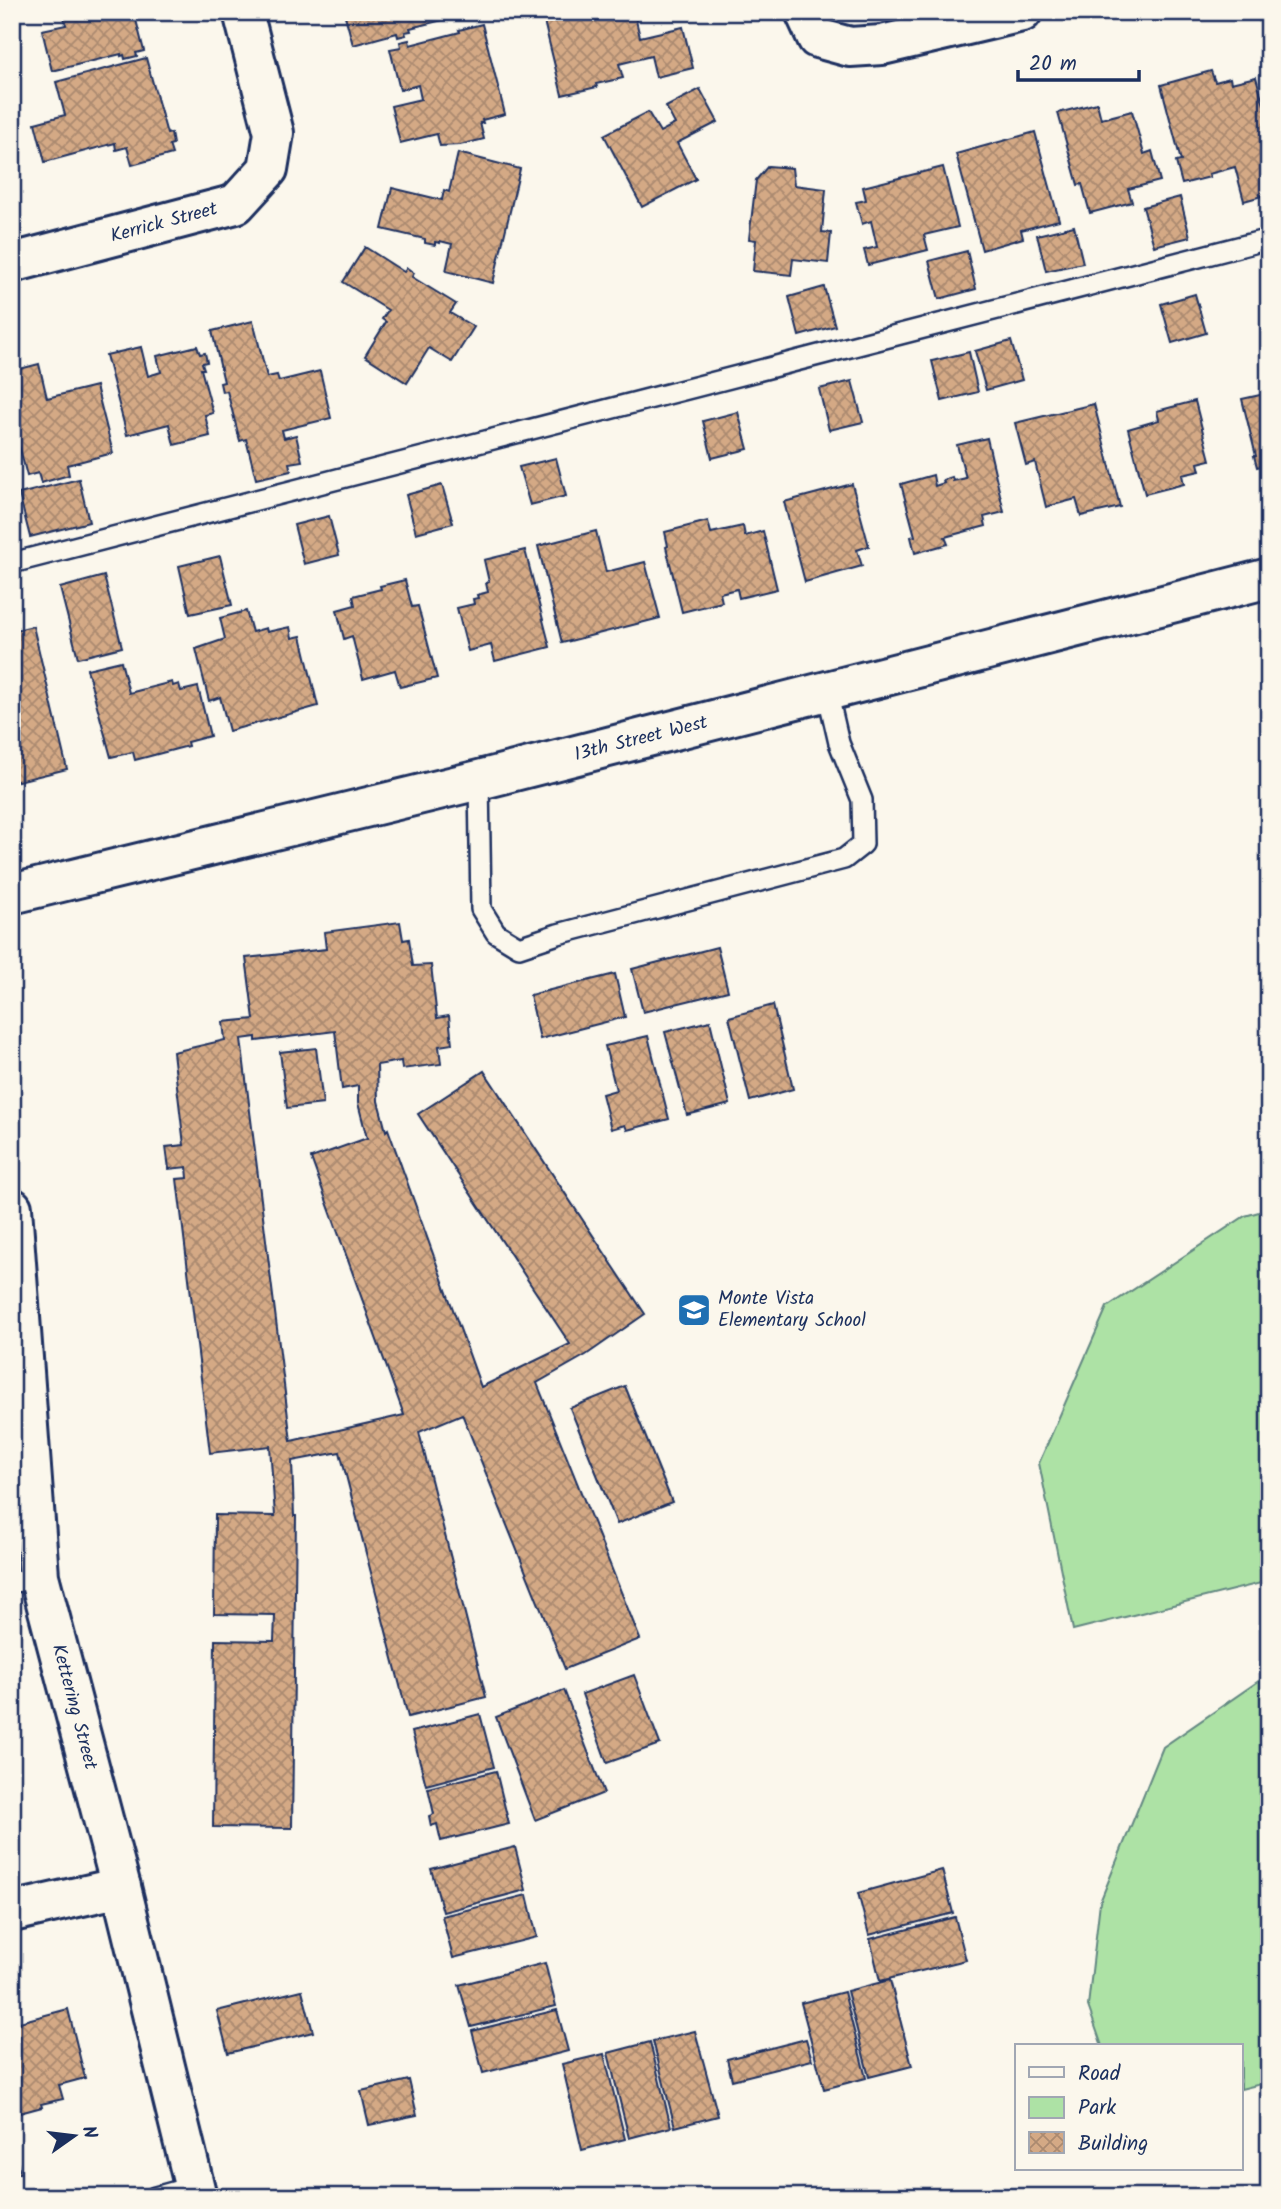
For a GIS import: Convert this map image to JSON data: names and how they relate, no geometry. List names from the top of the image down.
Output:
{
  "streets": {
    "street": ["Kerrick Street", "13th Street West", "Kettering Street"]
  },
  "places": {
    "school or university": ["Monte Vista Elementary School"]
  },
  "legend": ["Road", "Park", "Building"],
  "scale_bar": "20 m",
  "north": "right"
}
